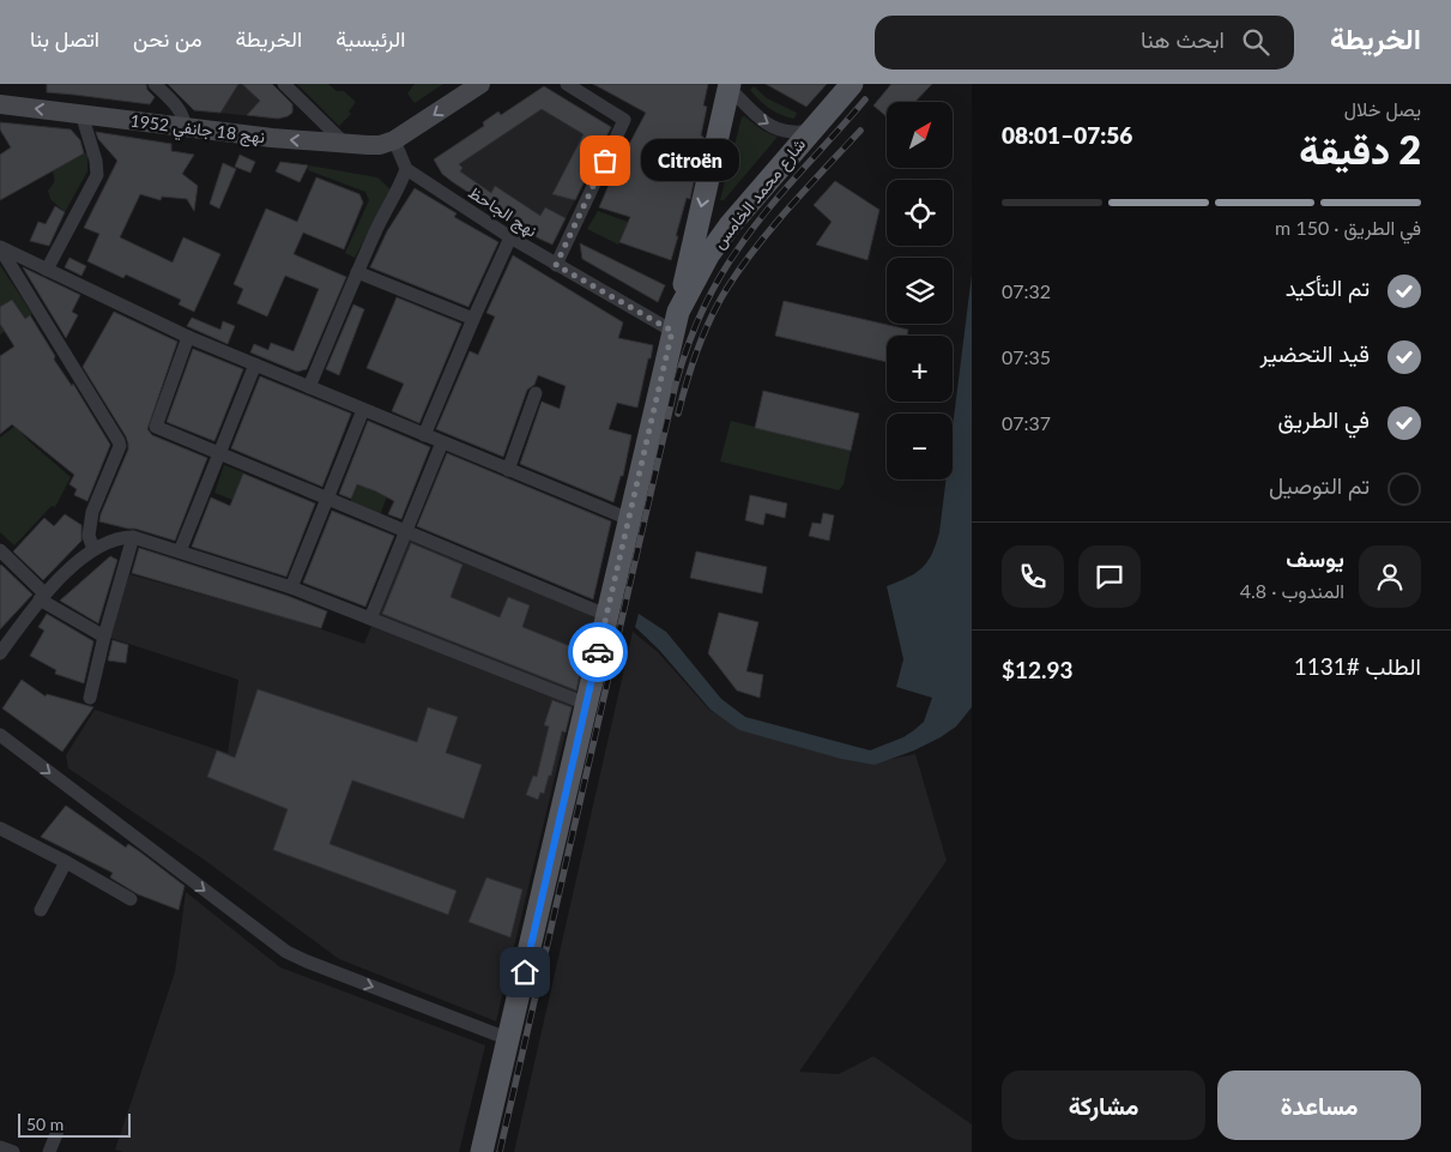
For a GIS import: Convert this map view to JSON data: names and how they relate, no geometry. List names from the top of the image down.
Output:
{
  "streets": {
    "main road": ["نهج 18 جانفي 1952", "شارع محمد الخامس"],
    "street": ["نهج الجاحظ"]
  },
  "crossings": [
    ["شارع محمد الخامس", "نهج الجاحظ"]
  ],
  "one_way": ["نهج 18 جانفي 1952"],
  "places": ["Citroën"],
  "scale_bar": "50 m",
  "north": "top right",
  "page": {
    "header": "الخريطة",
    "search": "ابحث هنا",
    "nav": [
      "الرئيسية",
      "الخريطة",
      "من نحن",
      "اتصل بنا"
    ],
    "heading": ["2 دقيقة", "يصل خلال", "07:56–08:01"],
    "panel": [
      "يوسف",
      "المندوب · 4.8",
      "الطلب #1131",
      "$12.93"
    ],
    "map_buttons": ["+", "−"],
    "bubble": "Citroën",
    "bar": "في الطريق · 150 m",
    "list": [
      ["تم التأكيد", "07:32"],
      ["قيد التحضير", "07:35"],
      ["في الطريق", "07:37"],
      "تم التوصيل"
    ],
    "buttons": ["مساعدة", "مشاركة"],
    "scale": "50 m"
  }
}
